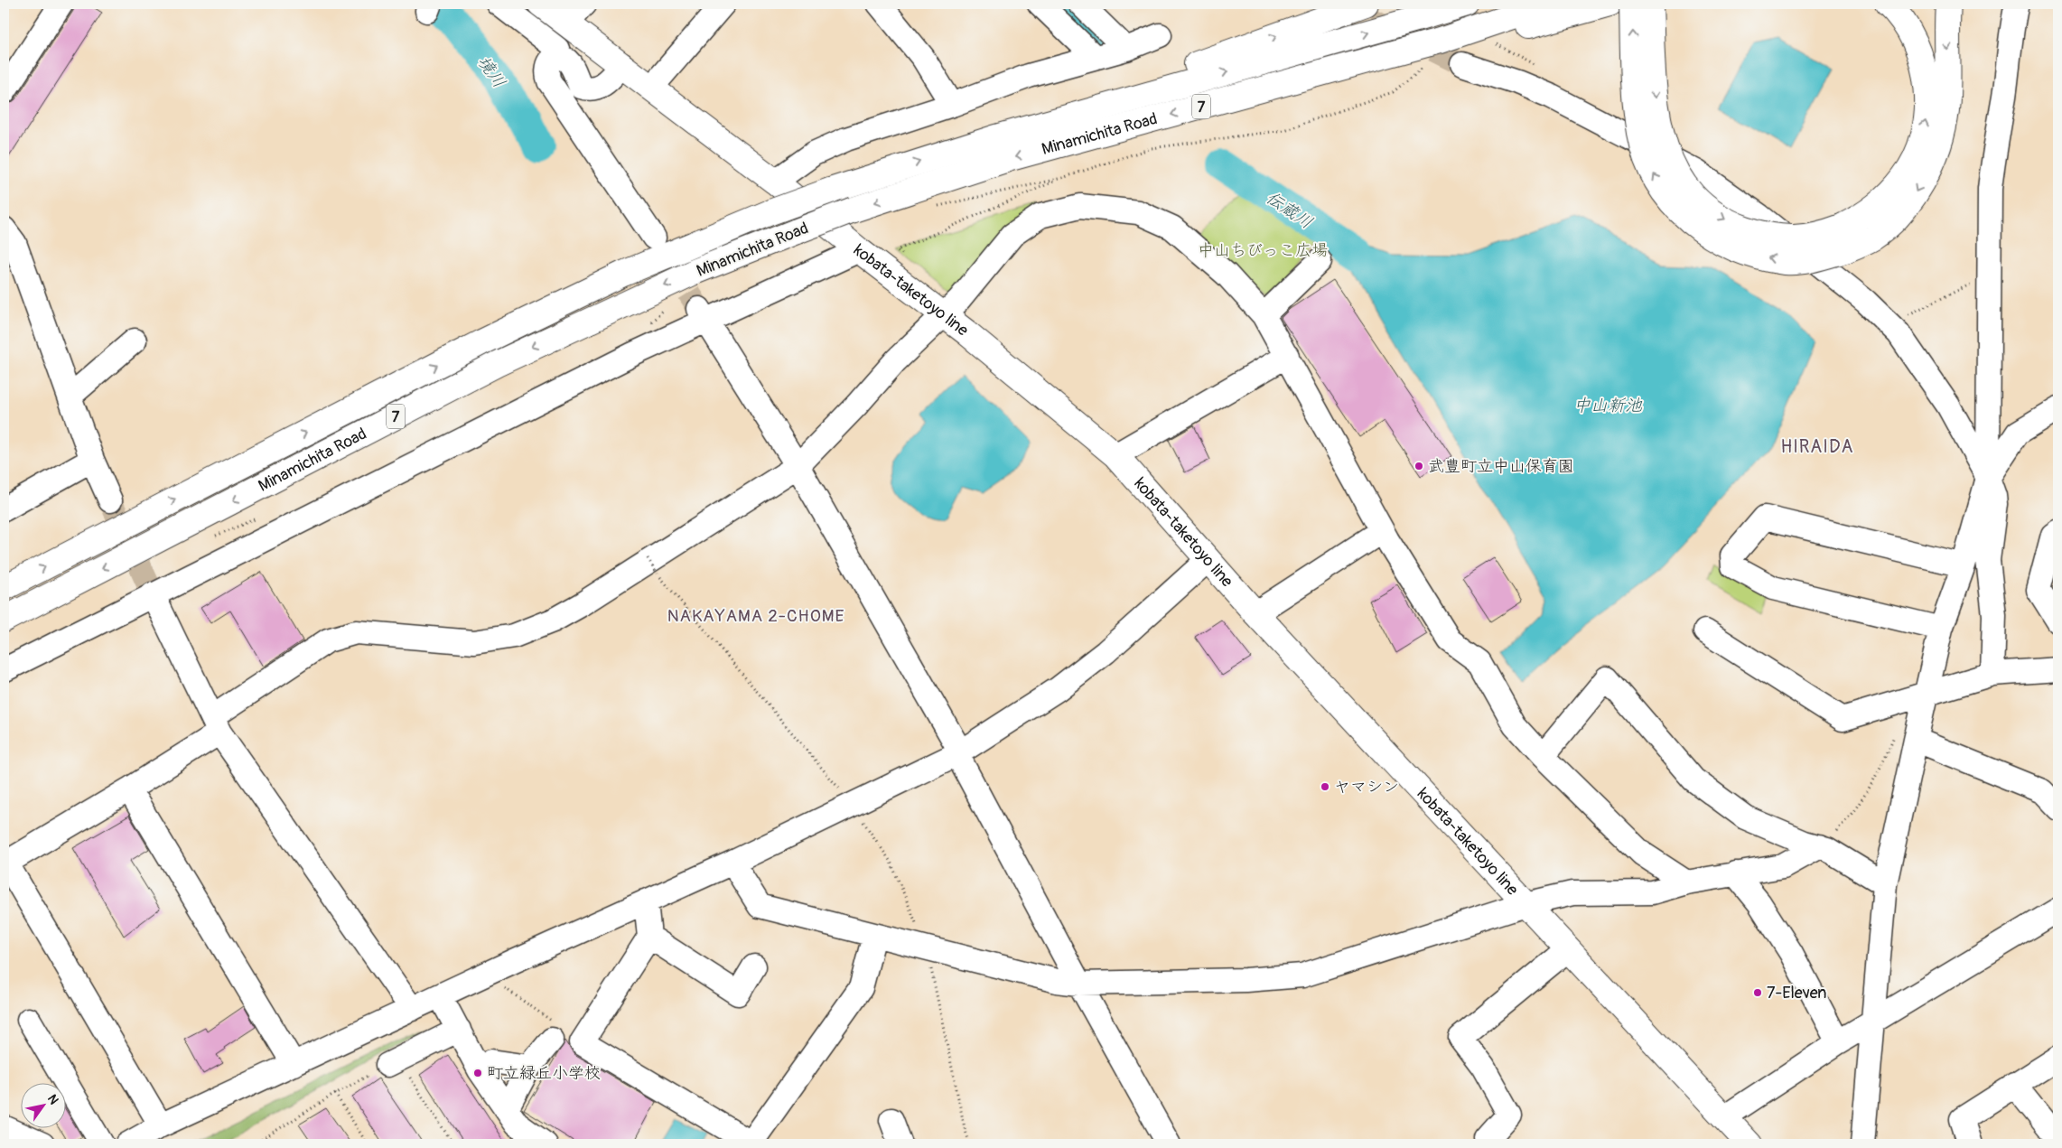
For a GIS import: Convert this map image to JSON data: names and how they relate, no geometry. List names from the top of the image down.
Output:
{
  "streets": {
    "main road": ["7", "Minamichita Road", "kobata-taketoyo line"]
  },
  "districts": ["HIRAIDA", "NAKAYAMA 2-CHOME"],
  "water": ["境川", "伝蔵川", "中山新池"],
  "parks": ["中山ちびっこ広場"],
  "places": [
    "武豊町立中山保育園",
    "ヤマシン",
    "7-Eleven",
    "町立緑丘小学校"
  ],
  "north": "top right"
}
